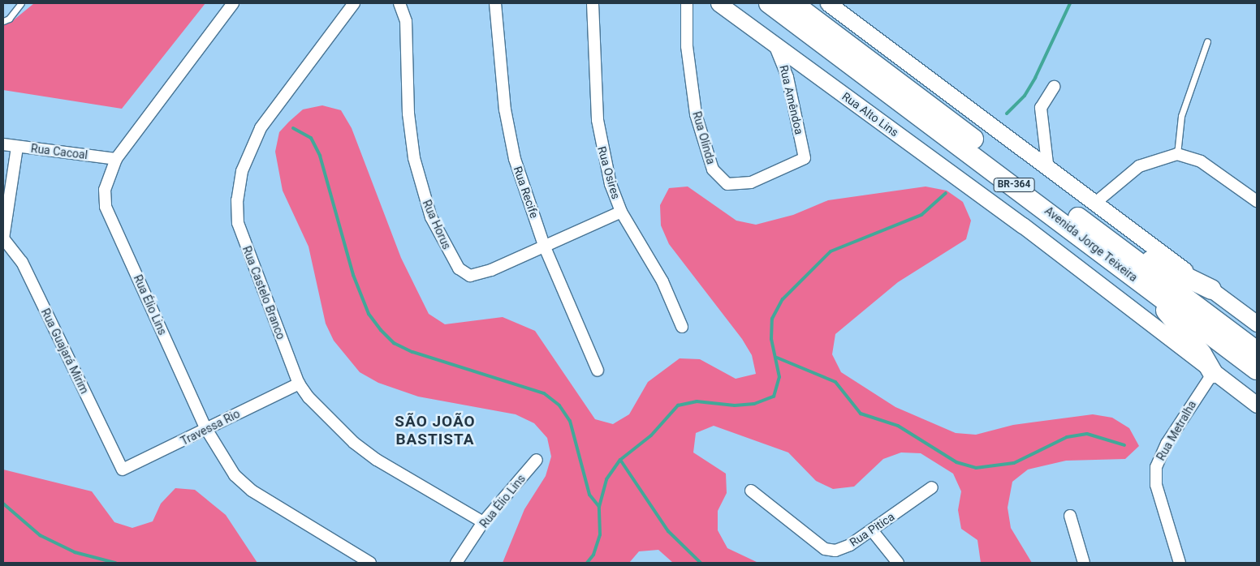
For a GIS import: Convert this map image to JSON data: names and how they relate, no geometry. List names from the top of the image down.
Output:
{
  "streets": {
    "highway": ["BR-364", "Avenida Jorge Teixeira"],
    "main road": ["Rua Alto Lins"],
    "street": [
      "Rua Amêndoa",
      "Rua Olinda",
      "Rua Cacoal",
      "Rua Osires",
      "Rua Recife",
      "Rua Horus",
      "Rua Castelo Branco",
      "Rua Élio Lins",
      "Rua Guajará Mirim",
      "Travessa Rio",
      "Rua Metralha",
      "Rua Pitica"
    ]
  },
  "crossings": [
    ["Rua Amêndoa", "Rua Alto Lins"],
    ["Rua Amêndoa", "Rua Olinda"],
    ["Rua Alto Lins", "Rua Metralha"],
    ["Rua Cacoal", "Rua Élio Lins"],
    ["Rua Osires", "Rua Horus"],
    ["Rua Recife", "Rua Horus"],
    ["Rua Castelo Branco", "Rua Élio Lins"],
    ["Rua Castelo Branco", "Travessa Rio"],
    ["Rua Élio Lins", "Travessa Rio"],
    ["Rua Guajará Mirim", "Travessa Rio"]
  ],
  "districts": ["SÃO JOÃO BASTISTA"]
}
